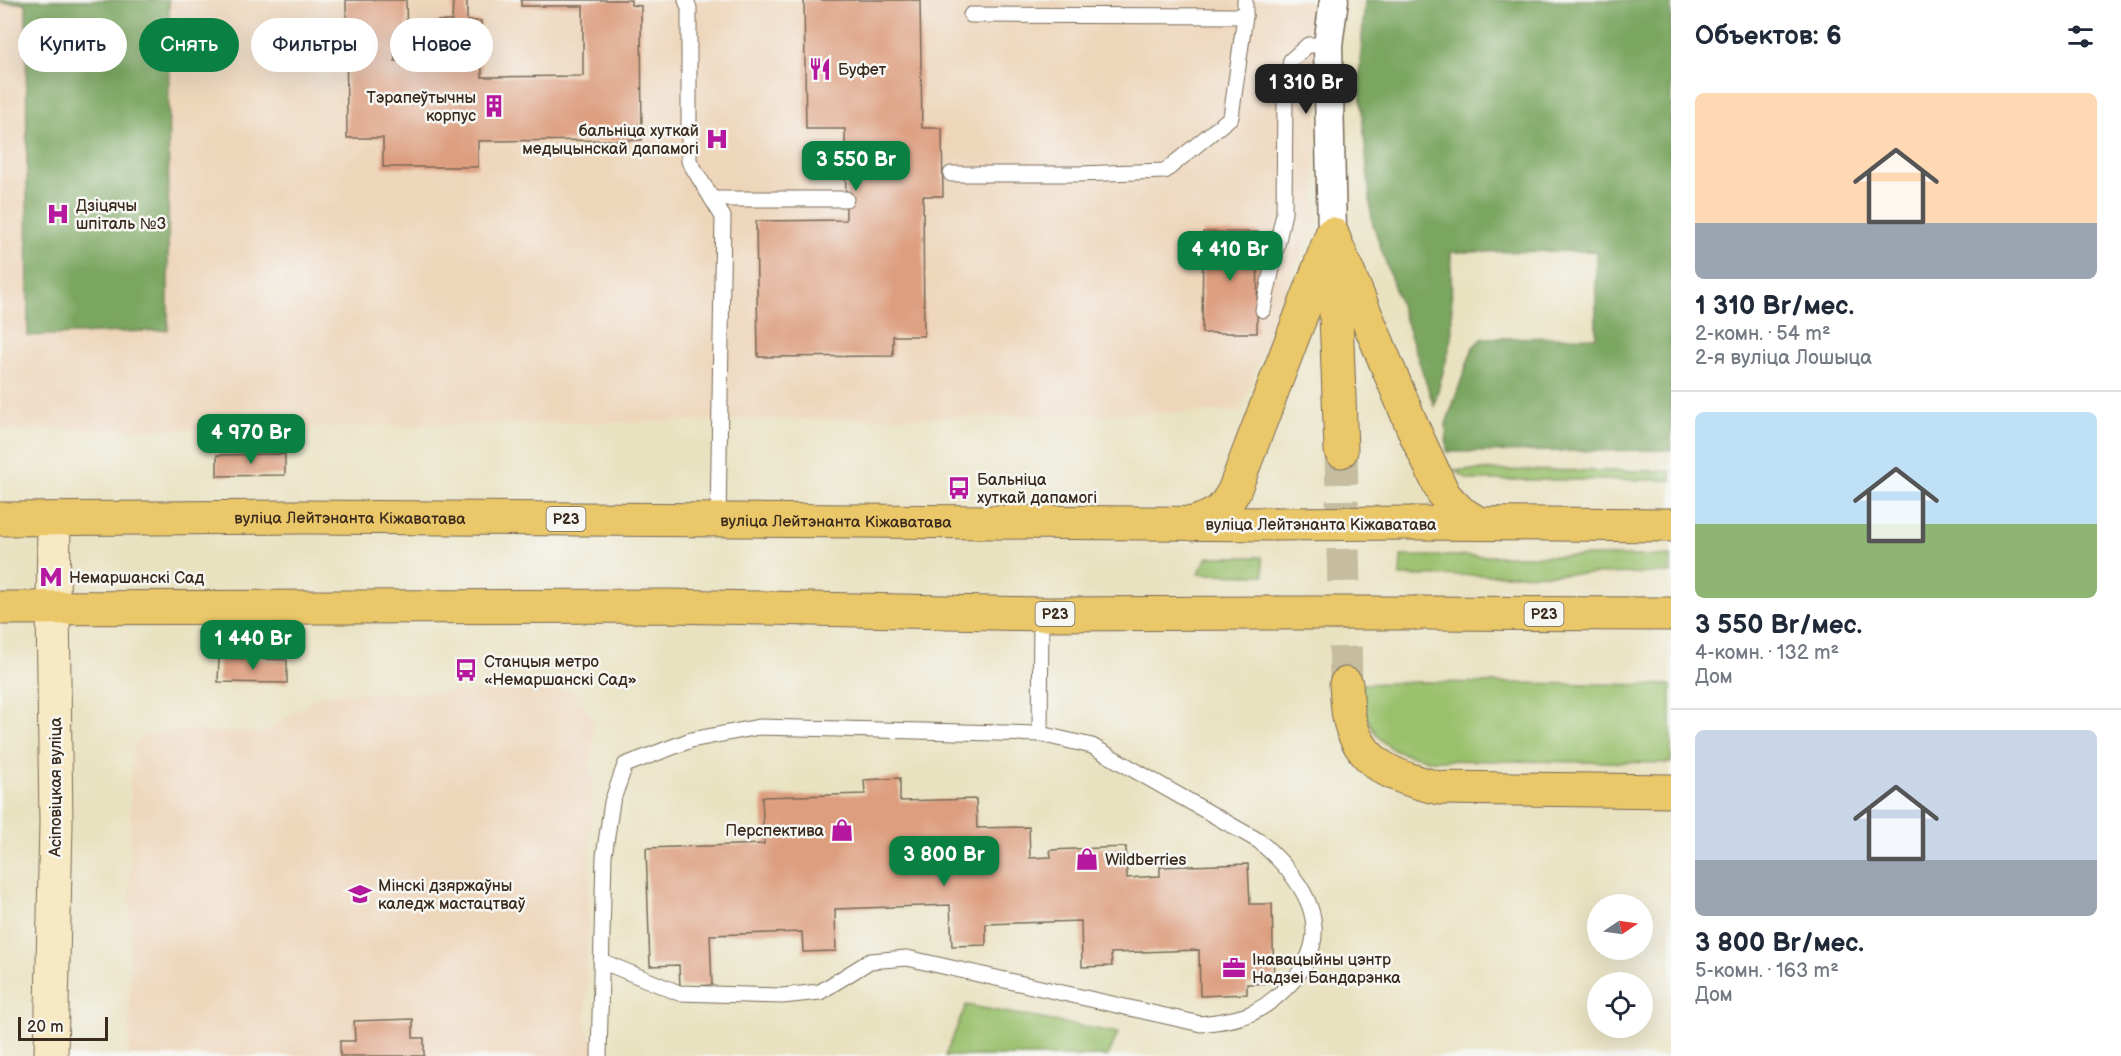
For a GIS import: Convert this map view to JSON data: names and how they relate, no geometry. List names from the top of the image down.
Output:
{
  "streets": {
    "main road": ["вуліца Лейтэнанта Кіжаватава", "Р23", "Асіповіцкая вуліца"]
  },
  "crossings": [
    ["вуліца Лейтэнанта Кіжаватава", "Асіповіцкая вуліца"],
    ["Р23", "Асіповіцкая вуліца"]
  ],
  "places": {
    "restaurant": ["Буфет"],
    "building": ["Тэрапеўтычны корпус"],
    "hospital": ["бальніца хуткай медыцынскай дапамогі", "Дзіцячы шпіталь №3"],
    "bus stop": ["Бальніца хуткай дапамогі", "Станцыя метро «Немаршанскі Сад»"],
    "metro station": ["Немаршанскі Сад"],
    "shop": ["Перспектива", "Wildberries"],
    "school or university": ["Мінскі дзяржаўны каледж мастацтваў"],
    "office": ["Інавацыйны цэнтр Надзеі Бандарэнка"]
  },
  "scale_bar": "20 m",
  "north": "right",
  "page": {
    "heading": "Объектов: 6",
    "chip": [
      "Купить",
      "Снять",
      "Фильтры",
      "Новое"
    ],
    "price": [
      "1 310 Br",
      "3 550 Br",
      "4 410 Br",
      "4 970 Br",
      "1 440 Br",
      "3 800 Br"
    ],
    "list": [
      {
        "name": "1 310 Br/мес.",
        "note": "2-комн. · 54 m² · 2-я вуліца Лошыца"
      },
      {
        "name": "3 550 Br/мес.",
        "note": "4-комн. · 132 m² · Дом"
      },
      {
        "name": "3 800 Br/мес.",
        "note": "5-комн. · 163 m² · Дом"
      }
    ],
    "scale": "20 m"
  }
}
